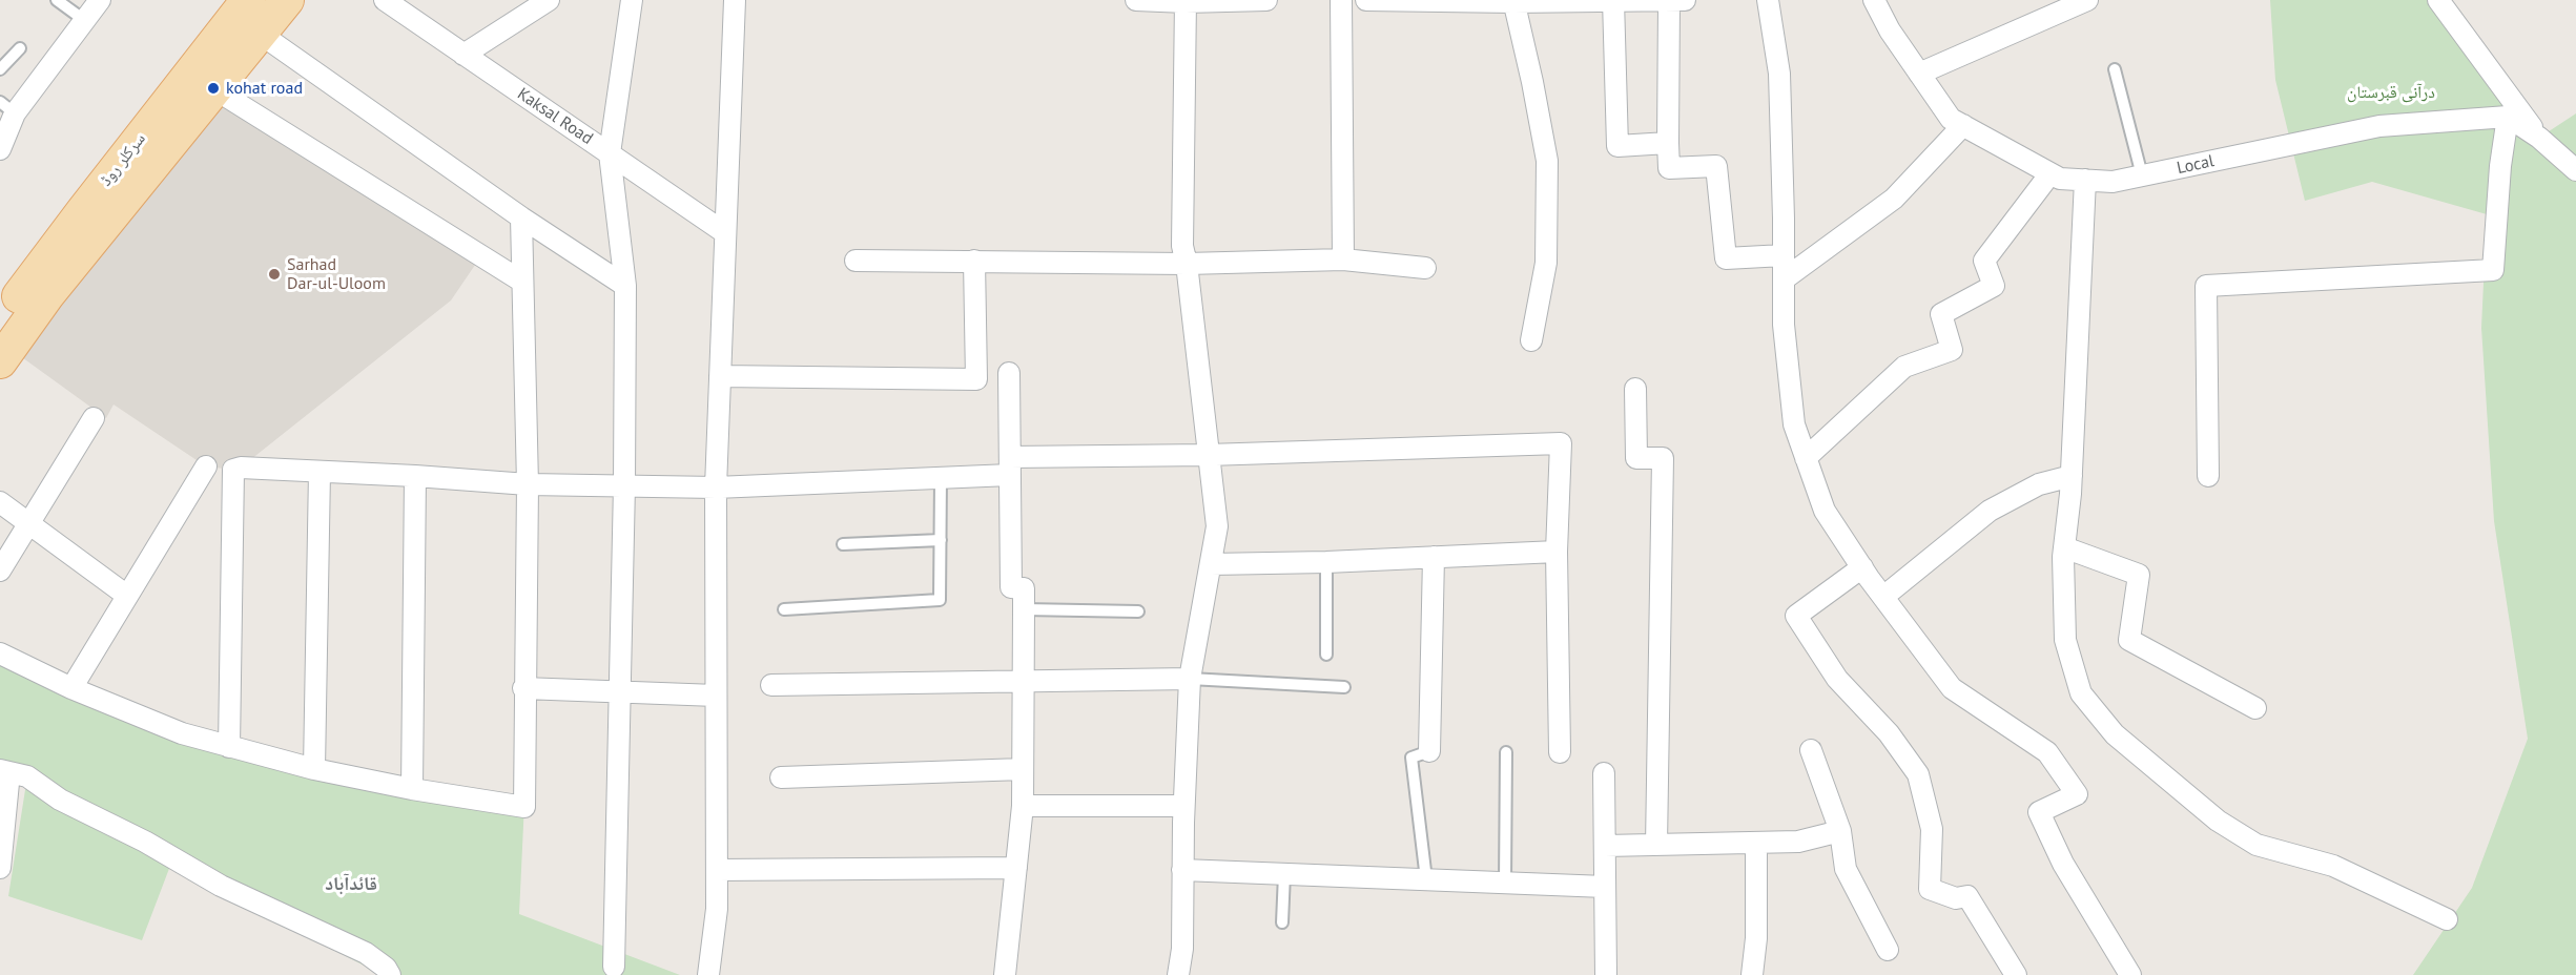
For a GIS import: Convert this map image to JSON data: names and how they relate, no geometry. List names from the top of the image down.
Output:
{
  "streets": {
    "main road": ["سرکلر روڈ"],
    "street": ["Kaksal Road", "Local"]
  },
  "districts": ["قائدآباد"],
  "parks": ["درآنی قبرستان"],
  "places": ["kohat road", "Sarhad Dar-ul-Uloom"]
}
